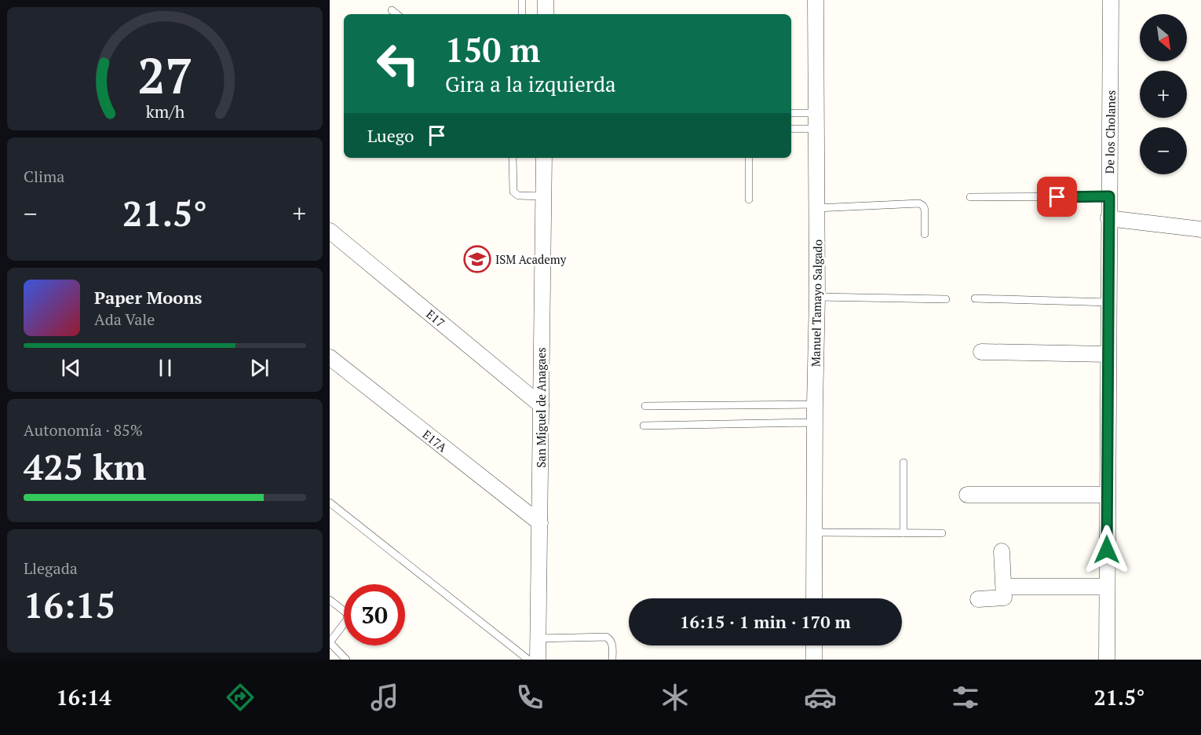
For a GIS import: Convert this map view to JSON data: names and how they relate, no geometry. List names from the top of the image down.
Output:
{
  "streets": {
    "street": [
      "De los Cholanes",
      "Manuel Tamayo Salgado",
      "E17",
      "San Miguel de Anagaes",
      "E17A"
    ]
  },
  "crossings": [
    ["E17", "San Miguel de Anagaes"],
    ["San Miguel de Anagaes", "E17A"]
  ],
  "places": {
    "school or university": ["ISM Academy"]
  },
  "north": "bottom right",
  "page": {
    "map_buttons": ["+", "−"],
    "turn": ["150 m", "Gira a la izquierda"],
    "then": "Luego",
    "tile": [
      "Clima",
      ["Autonomía · 85%", "425 km"],
      ["Llegada", "16:15"]
    ],
    "heat": ["−", "21.5°", "+"],
    "song": ["Paper Moons", "Ada Vale"],
    "limit": "30",
    "trip": "16:15 · 1 min · 170 m",
    "tabs": ["16:14", "21.5°"],
    "gauge": ["27", "km/h"]
  }
}
